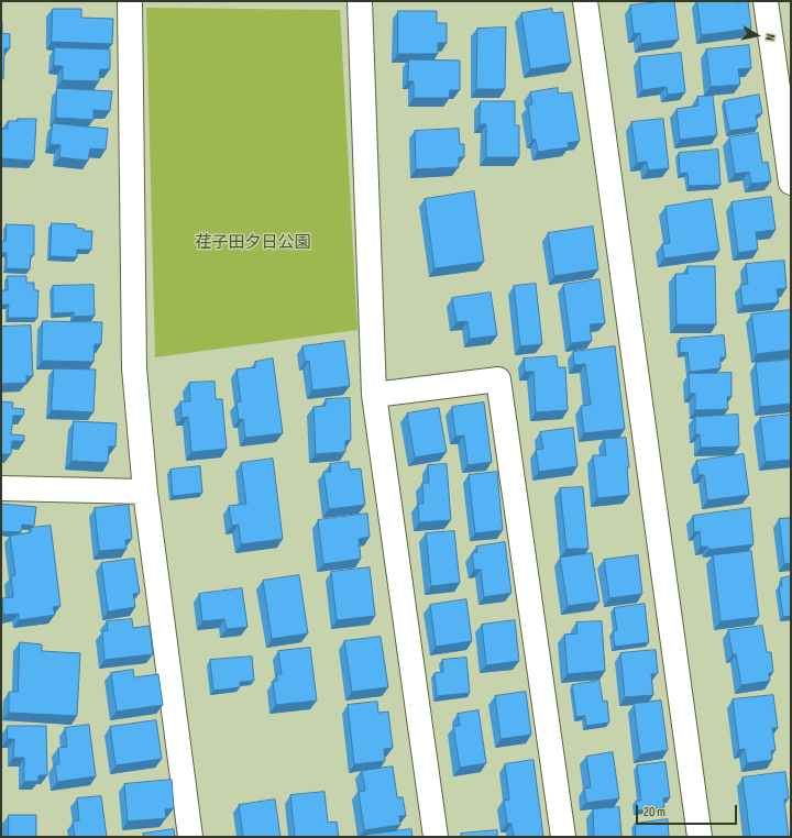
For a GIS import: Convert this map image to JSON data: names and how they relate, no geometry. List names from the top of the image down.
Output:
{
  "parks": ["荏子田夕日公園"],
  "scale_bar": "20 m",
  "north": "right"
}
